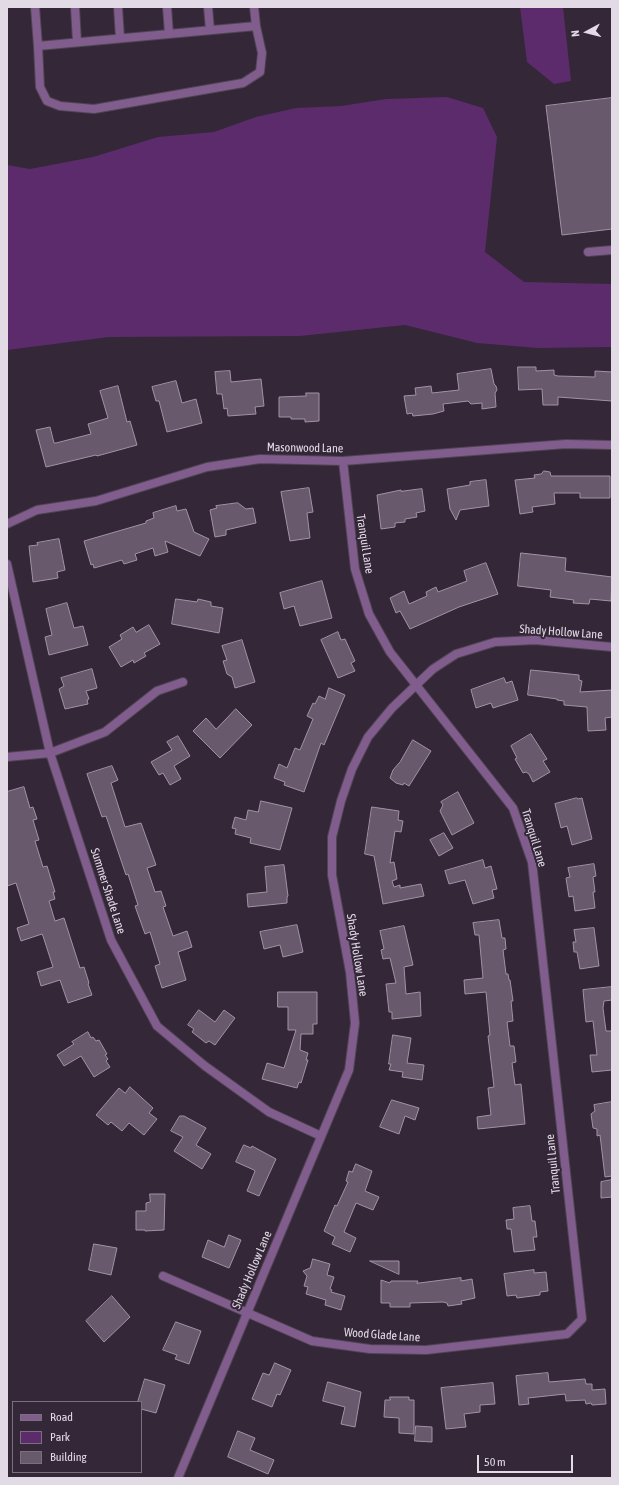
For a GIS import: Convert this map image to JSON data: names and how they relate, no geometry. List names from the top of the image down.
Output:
{
  "streets": {
    "street": [
      "Masonwood Lane",
      "Tranquil Lane",
      "Shady Hollow Lane",
      "Summer Shade Lane",
      "Wood Glade Lane"
    ]
  },
  "crossings": [
    ["Masonwood Lane", "Tranquil Lane"],
    ["Tranquil Lane", "Shady Hollow Lane"],
    ["Tranquil Lane", "Wood Glade Lane"],
    ["Shady Hollow Lane", "Summer Shade Lane"],
    ["Shady Hollow Lane", "Wood Glade Lane"]
  ],
  "legend": ["Road", "Park", "Building"],
  "scale_bar": "50 m",
  "north": "left"
}
